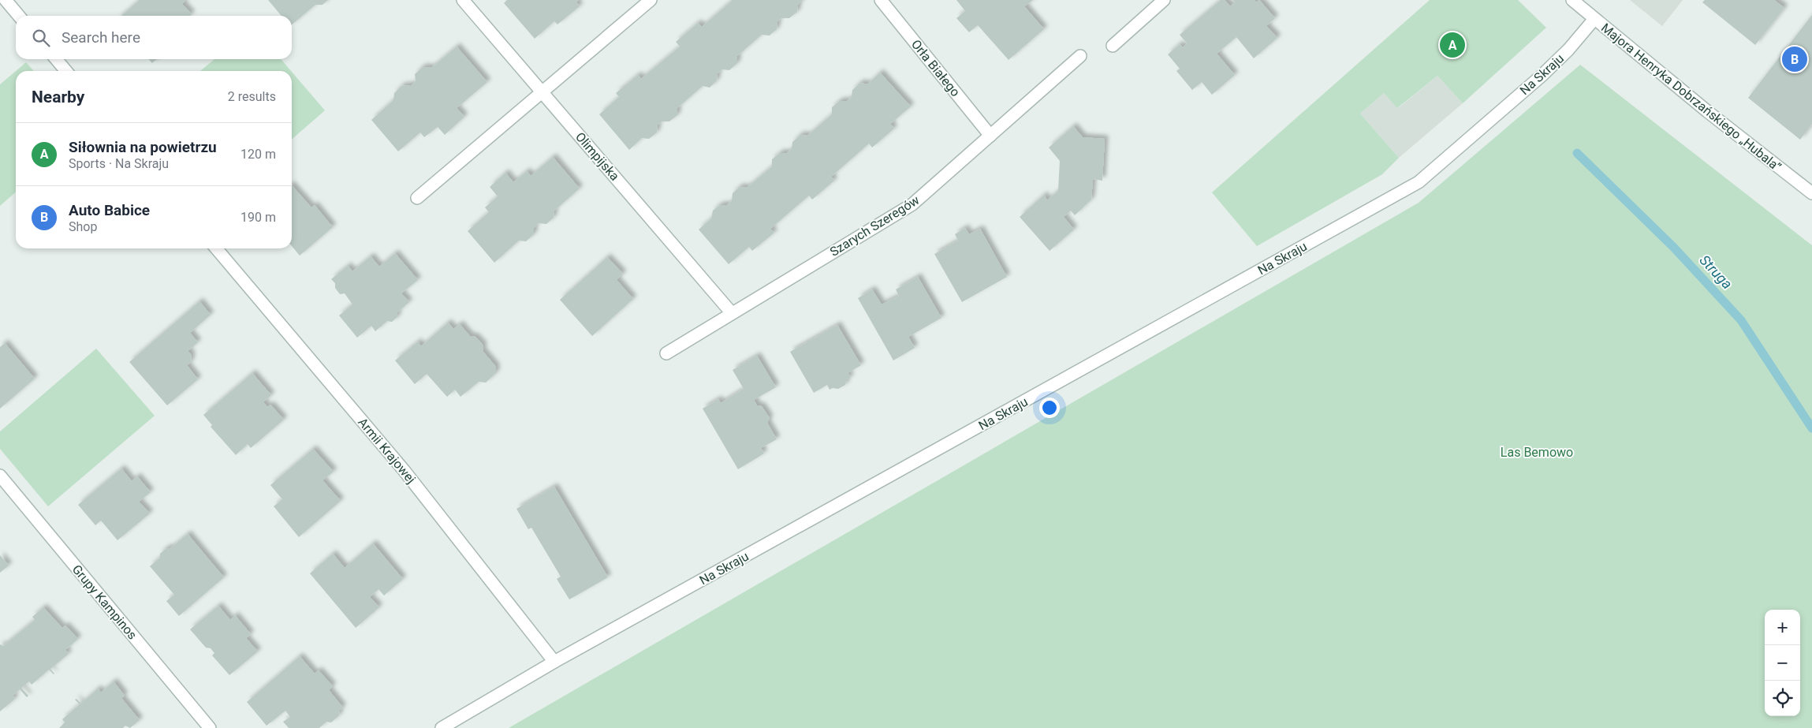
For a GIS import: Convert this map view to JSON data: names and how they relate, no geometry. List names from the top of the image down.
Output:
{
  "streets": {
    "street": [
      "Orła Białego",
      "Na Skraju",
      "Majora Henryka Dobrzańskiego „Hubala”",
      "Olimpijska",
      "Szarych Szeregów",
      "Armii Krajowej",
      "Grupy Kampinos"
    ]
  },
  "crossings": [
    ["Orła Białego", "Szarych Szeregów"],
    ["Na Skraju", "Majora Henryka Dobrzańskiego „Hubala”"],
    ["Na Skraju", "Armii Krajowej"],
    ["Olimpijska", "Szarych Szeregów"]
  ],
  "water": ["Struga"],
  "parks": ["Las Bemowo"],
  "page": {
    "search": "Search here",
    "pins": ["A", "B"],
    "heading": ["Nearby", "2 results"],
    "list": [
      {
        "mark": "A",
        "name": "Siłownia na powietrzu",
        "note": "Sports · Na Skraju",
        "value": "120 m"
      },
      {
        "mark": "B",
        "name": "Auto Babice",
        "note": "Shop",
        "value": "190 m"
      }
    ],
    "map_buttons": ["+", "−"]
  }
}
